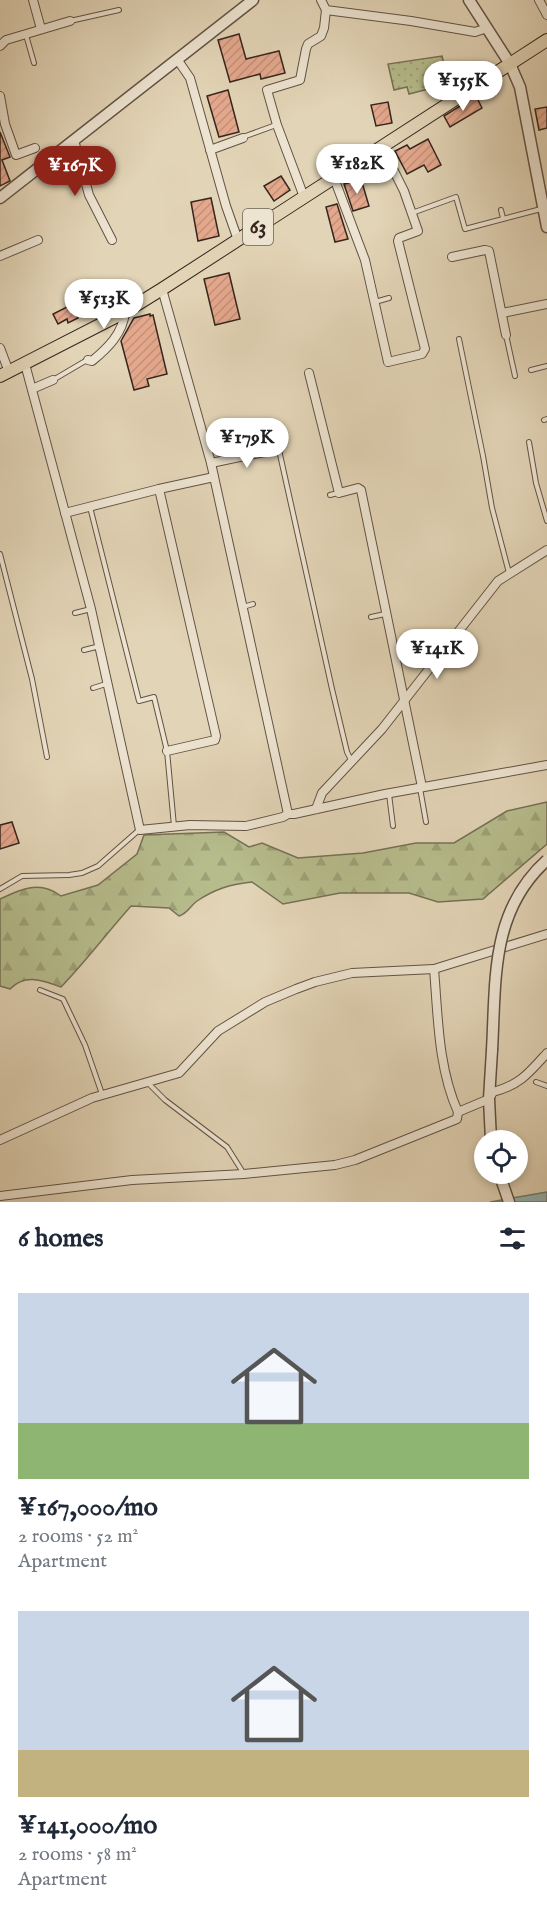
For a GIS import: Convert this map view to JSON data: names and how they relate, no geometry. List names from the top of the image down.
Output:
{
  "streets": {
    "main road": ["63"]
  },
  "page": {
    "price": [
      "¥155K",
      "¥182K",
      "¥167K",
      "¥513K",
      "¥179K",
      "¥141K"
    ],
    "heading": "6 homes",
    "list": [
      {
        "name": "¥167,000/mo",
        "note": "2 rooms · 52 m² · Apartment"
      },
      {
        "name": "¥141,000/mo",
        "note": "2 rooms · 58 m² · Apartment"
      }
    ]
  }
}
